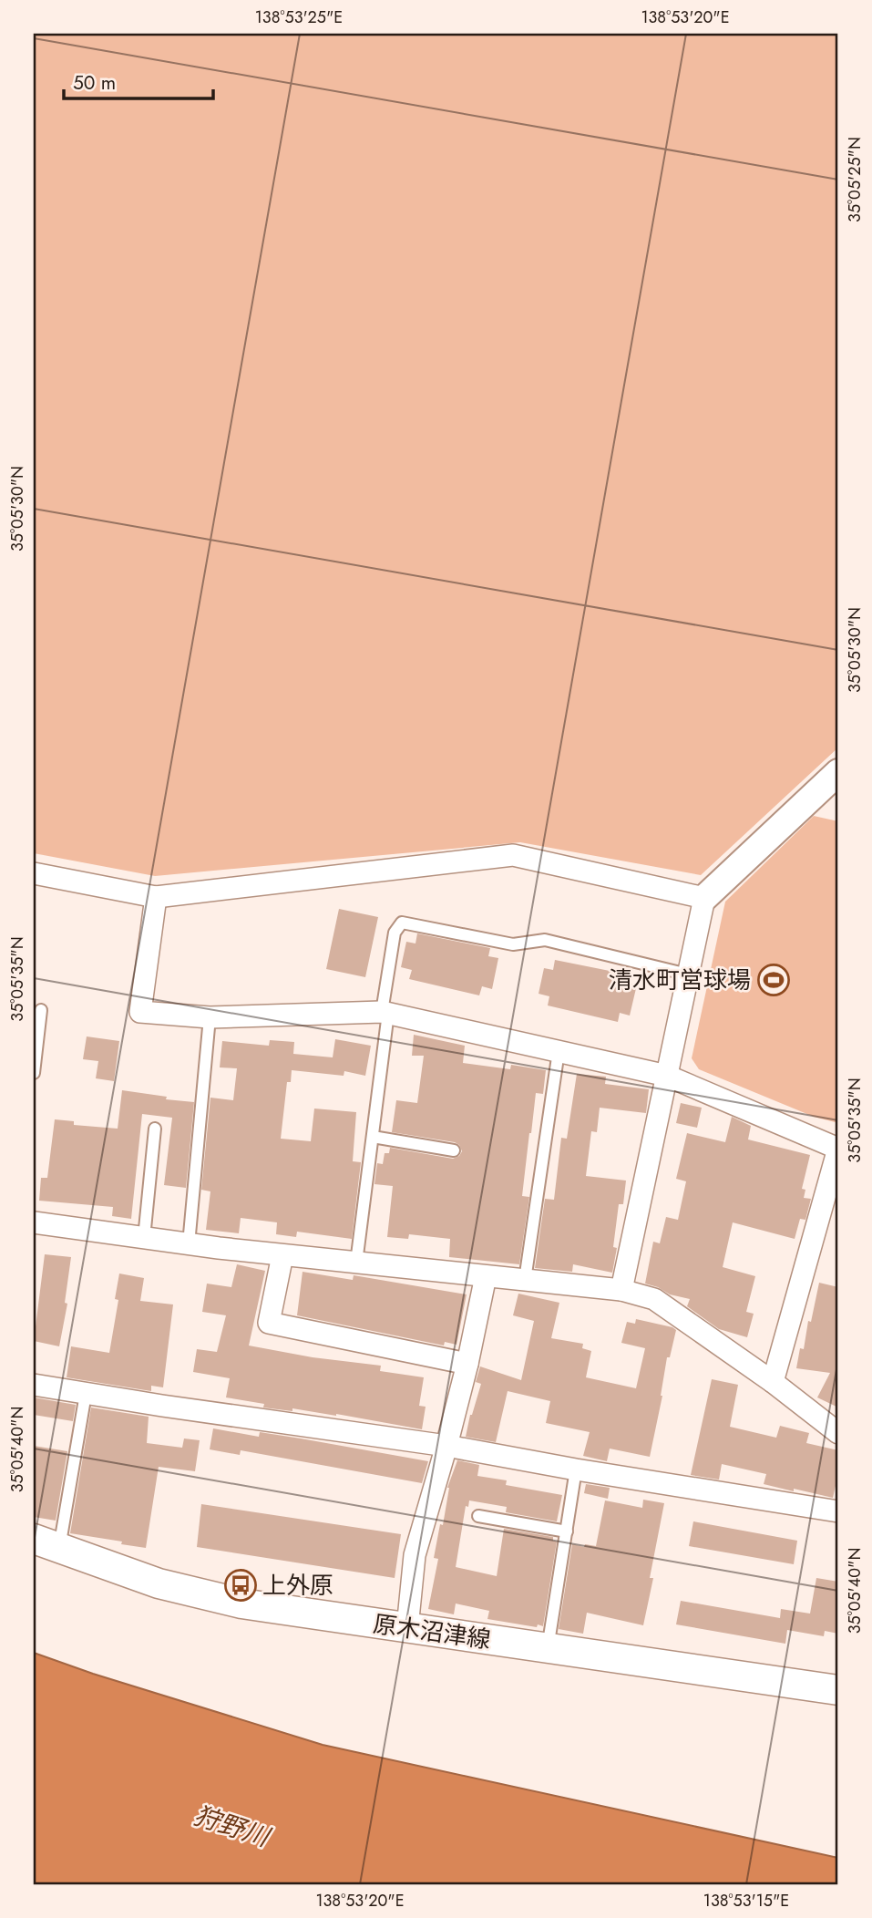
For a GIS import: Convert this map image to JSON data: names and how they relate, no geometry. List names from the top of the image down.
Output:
{
  "streets": {
    "main road": ["原木沼津線"]
  },
  "water": ["狩野川"],
  "places": {
    "sports": ["清水町営球場"],
    "bus stop": ["上外原"]
  },
  "scale_bar": "50 m",
  "coordinates": [
    "138°53'25\"E",
    "138°53'20\"E",
    "35°05'25\"N",
    "35°05'30\"N",
    "35°05'35\"N",
    "35°05'40\"N",
    "138°53'15\"E"
  ]
}
